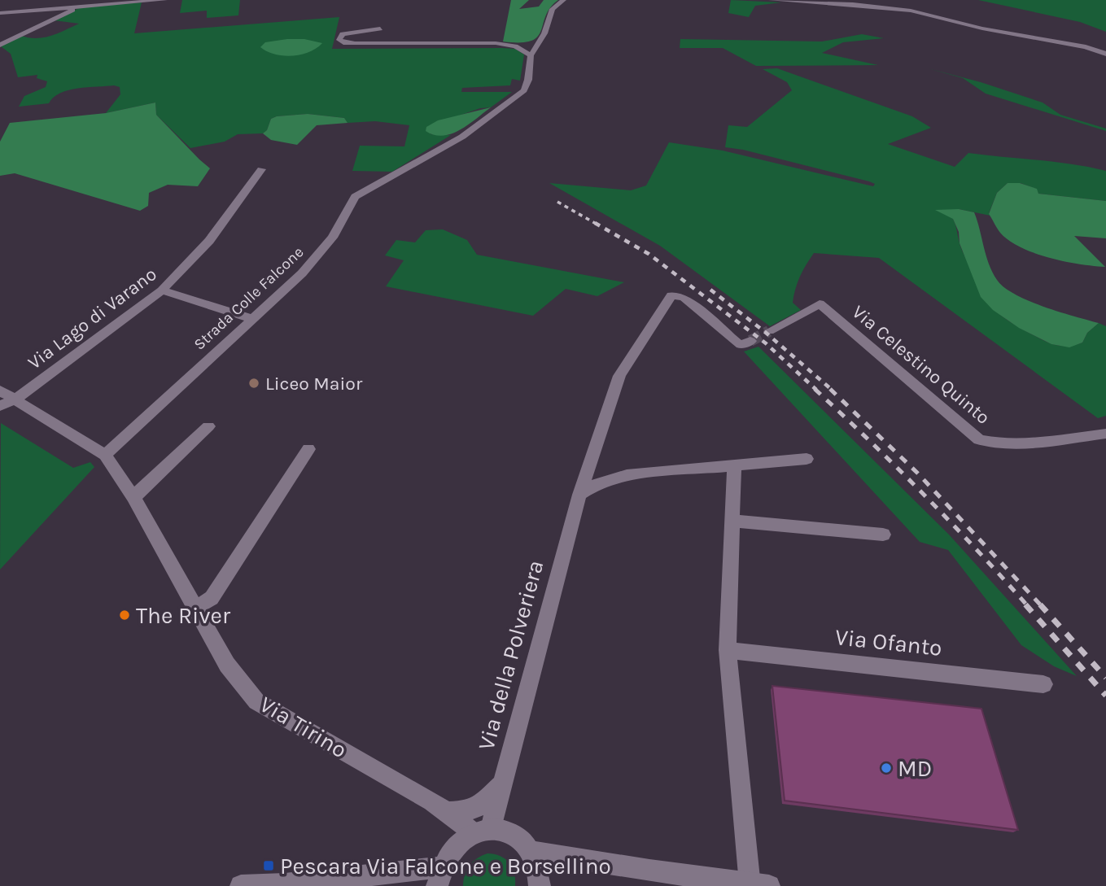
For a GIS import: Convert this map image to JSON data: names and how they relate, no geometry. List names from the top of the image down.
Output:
{
  "streets": {
    "street": [
      "Strada Colle Falcone",
      "Via Lago di Varano",
      "Via Celestino Quinto",
      "Via Ofanto",
      "Via della Polveriera",
      "Via Tirino"
    ]
  },
  "crossings": [
    ["Strada Colle Falcone", "Via Tirino"],
    ["Via Lago di Varano", "Via Tirino"],
    ["Via della Polveriera", "Via Tirino"]
  ],
  "places": {
    "other": ["Liceo Maior", "The River", "MD"],
    "transit": ["Pescara Via Falcone e Borsellino"]
  }
}
